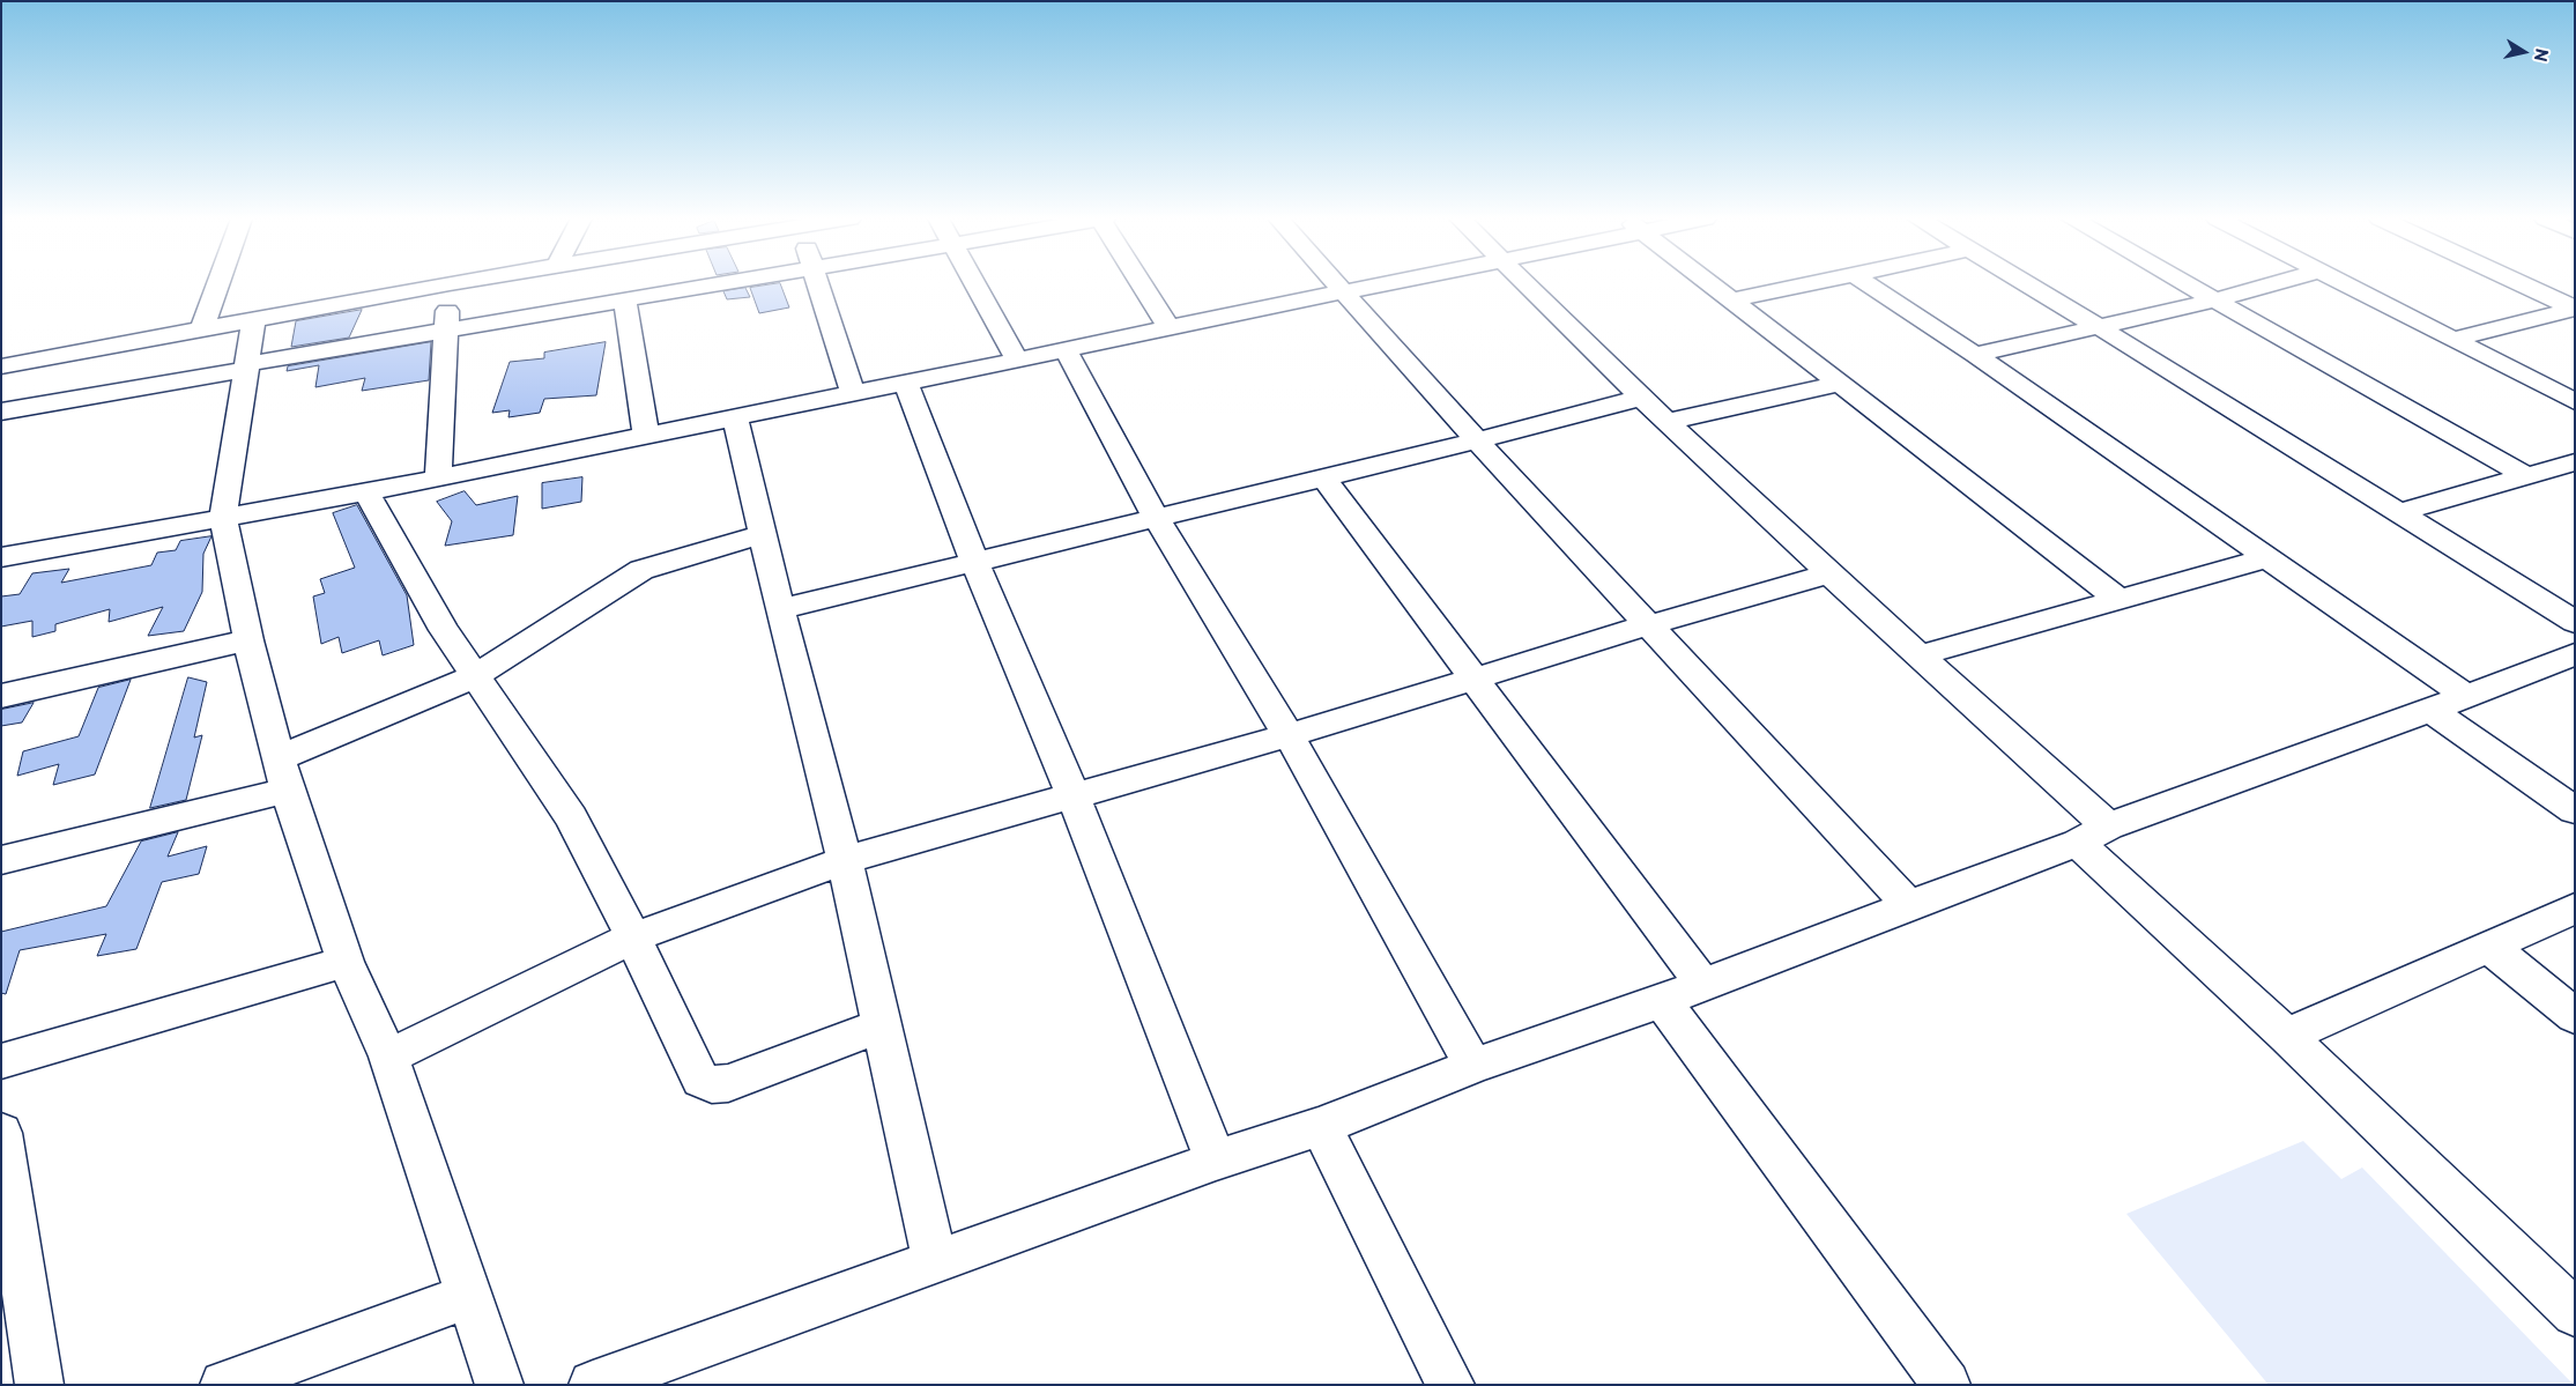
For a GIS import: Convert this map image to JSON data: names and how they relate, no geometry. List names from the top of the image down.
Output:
{
  "north": "right"
}
